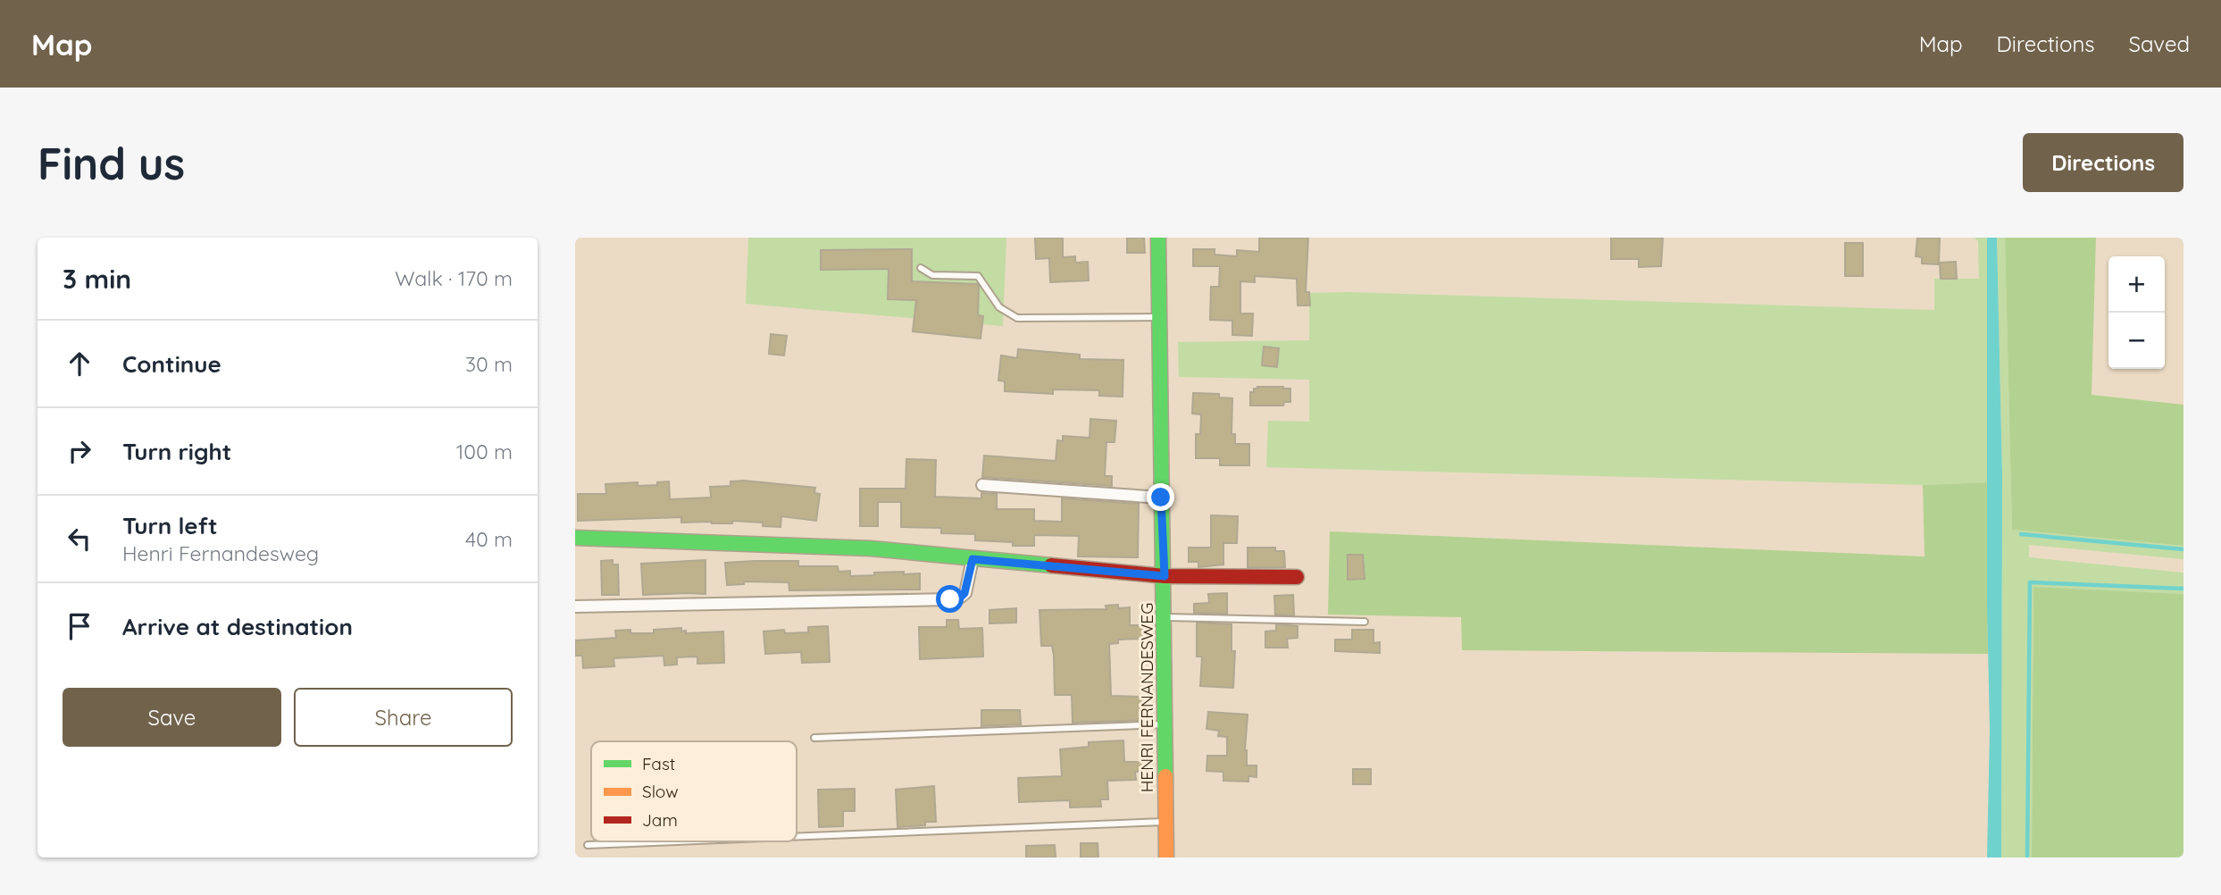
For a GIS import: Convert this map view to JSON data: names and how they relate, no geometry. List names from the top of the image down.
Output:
{
  "streets": {
    "street": ["HENRI FERNANDESWEG"]
  },
  "legend": ["Fast", "Slow", "Jam"],
  "page": {
    "header": "Map",
    "nav": ["Map", "Directions", "Saved"],
    "buttons": [
      "Directions",
      ["Save", "Share"]
    ],
    "title": "Find us",
    "heading": ["3 min", "Walk · 170 m"],
    "map_buttons": ["+", "−"],
    "list": [
      ["Continue", "30 m"],
      ["Turn right", "100 m"],
      ["Turn left", "Henri Fernandesweg", "40 m"],
      "Arrive at destination"
    ]
  }
}
